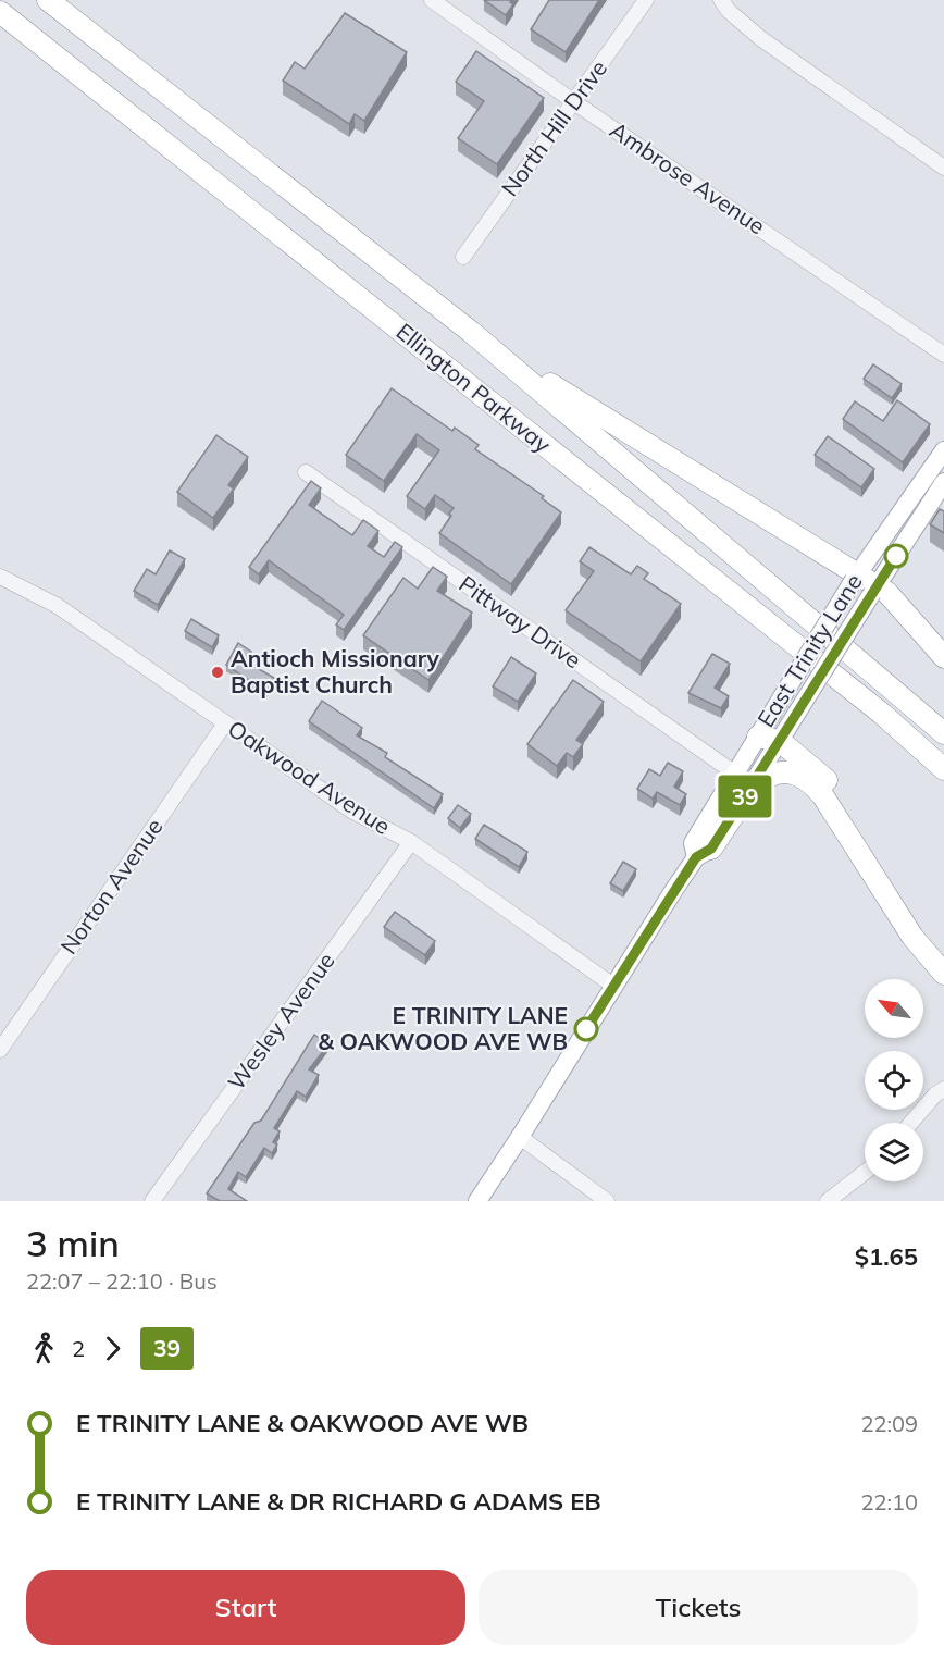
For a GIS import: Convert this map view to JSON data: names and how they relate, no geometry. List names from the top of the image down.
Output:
{
  "streets": {
    "highway": ["Ellington Parkway"],
    "main road": ["East Trinity Lane"],
    "street": [
      "North Hill Drive",
      "Ambrose Avenue",
      "Pittway Drive",
      "Oakwood Avenue",
      "Norton Avenue",
      "Wesley Avenue"
    ]
  },
  "crossings": [
    ["North Hill Drive", "Ambrose Avenue"],
    ["Pittway Drive", "East Trinity Lane"],
    ["East Trinity Lane", "Oakwood Avenue"],
    ["Oakwood Avenue", "Norton Avenue"],
    ["Oakwood Avenue", "Wesley Avenue"]
  ],
  "places": ["Antioch Missionary Baptist Church", "E TRINITY LANE & OAKWOOD AVE WB"],
  "lines": ["bus line 39"],
  "north": "top left",
  "page": {
    "on_map": "39",
    "heading": ["3 min", "22:07 – 22:10 · Bus", "$1.65"],
    "legs": ["2", "39"],
    "list": [
      {
        "name": "E TRINITY LANE & OAKWOOD AVE WB",
        "value": "22:09"
      },
      {
        "name": "E TRINITY LANE & DR RICHARD G ADAMS EB",
        "value": "22:10"
      }
    ],
    "buttons": ["Start", "Tickets"]
  }
}
